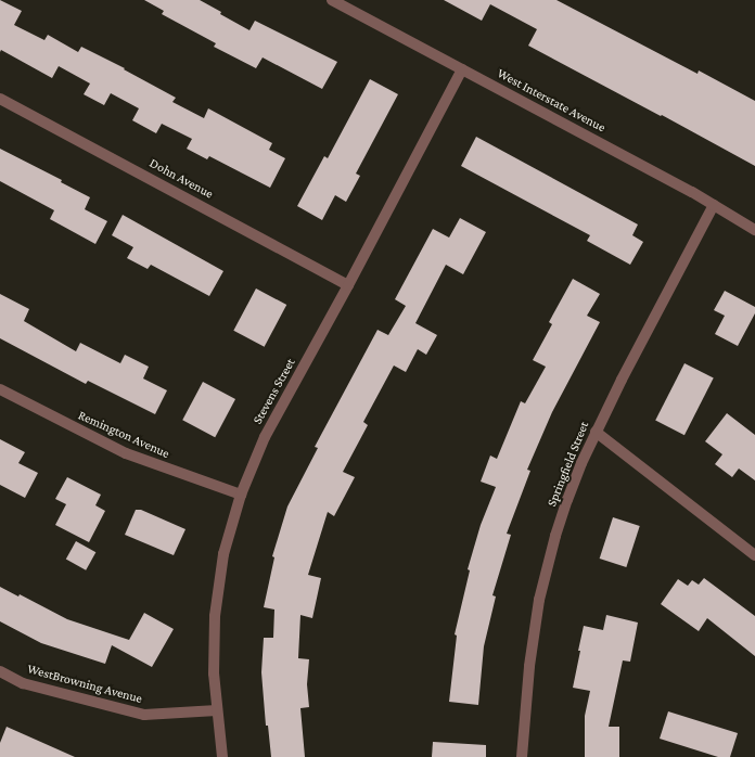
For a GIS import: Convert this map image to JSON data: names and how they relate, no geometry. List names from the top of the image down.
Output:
{
  "streets": {
    "street": [
      "West Interstate Avenue",
      "Dohn Avenue",
      "Stevens Street",
      "Remington Avenue",
      "Springfield Street",
      "WestBrowning Avenue"
    ]
  },
  "crossings": [
    ["West Interstate Avenue", "Stevens Street"],
    ["West Interstate Avenue", "Springfield Street"],
    ["Dohn Avenue", "Stevens Street"],
    ["Stevens Street", "Remington Avenue"],
    ["Stevens Street", "WestBrowning Avenue"]
  ]
}
